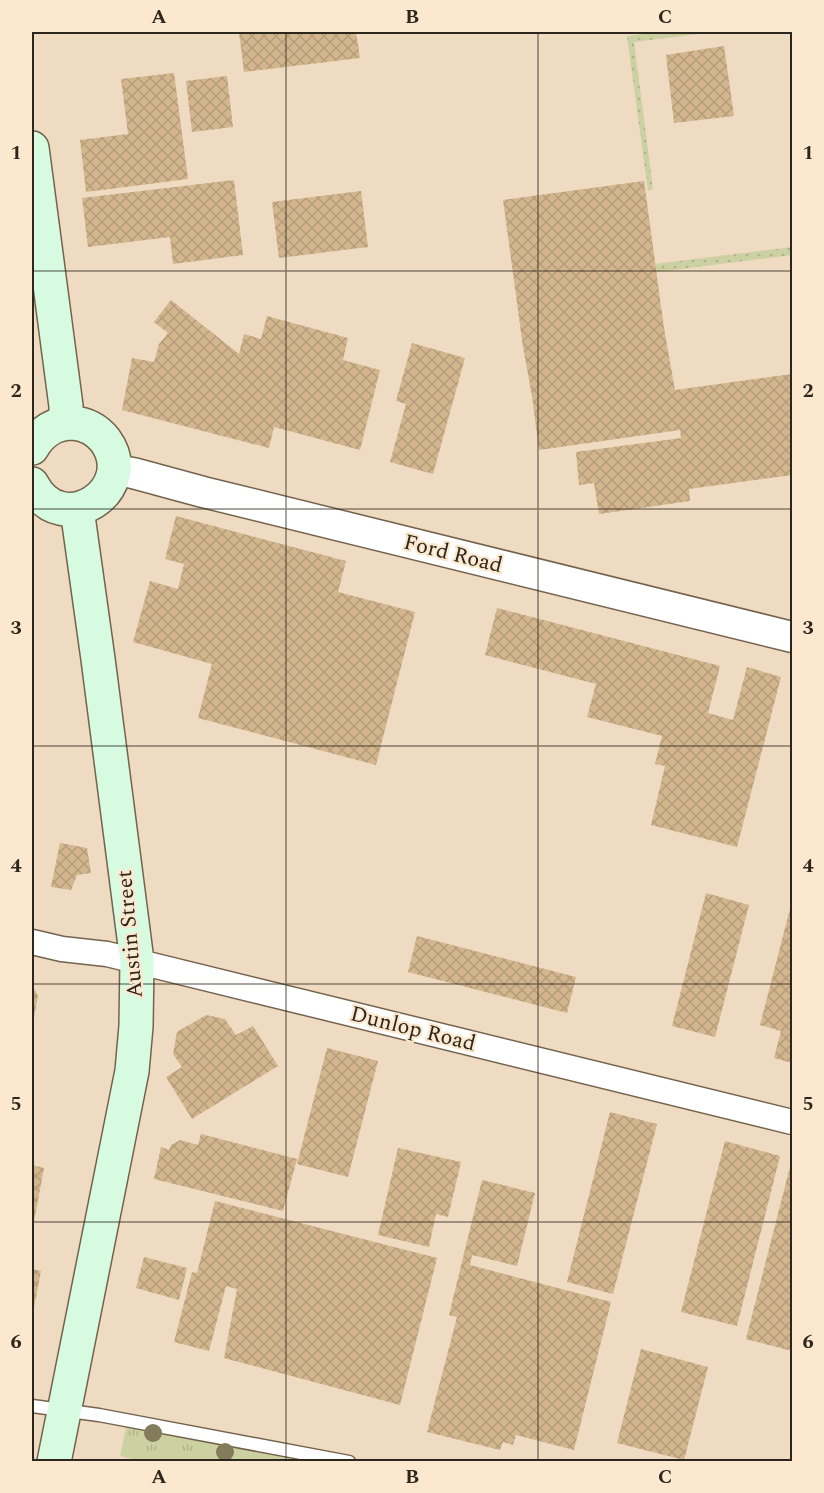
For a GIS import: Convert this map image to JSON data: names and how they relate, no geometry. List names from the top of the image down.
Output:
{
  "streets": {
    "main road": ["Austin Street"],
    "street": ["Ford Road", "Dunlop Road"]
  },
  "crossings": [
    ["Austin Street", "Dunlop Road"]
  ],
  "grid": {
    "columns": ["A", "B", "C"],
    "rows": [
      "1",
      "2",
      "3",
      "4",
      "5",
      "6"
    ]
  }
}
